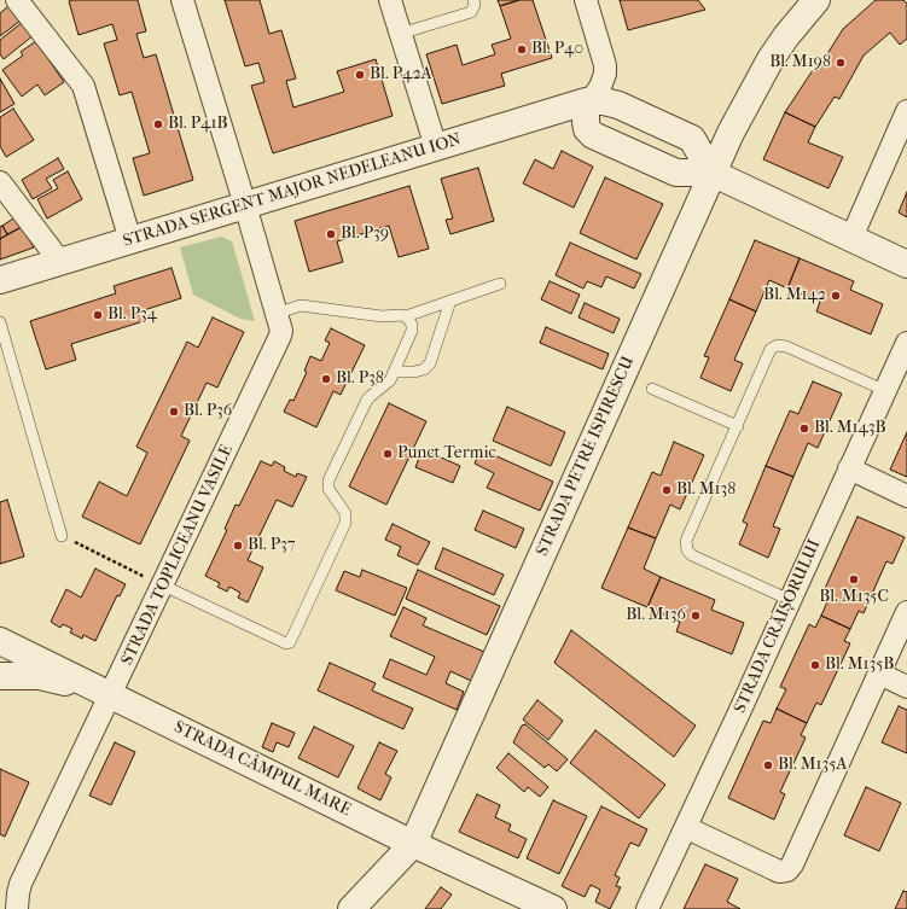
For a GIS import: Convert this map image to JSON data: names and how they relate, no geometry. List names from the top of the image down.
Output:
{
  "streets": {
    "street": [
      "STRADA SERGENT MAJOR NEDELEANU ION",
      "STRADA PETRE ISPIRESCU",
      "STRADA TOPLICEANU VASILE",
      "STRADA CRĂIȘORULUI",
      "STRADA CÂMPUL MARE"
    ]
  },
  "crossings": [
    ["STRADA SERGENT MAJOR NEDELEANU ION", "STRADA TOPLICEANU VASILE"],
    ["STRADA PETRE ISPIRESCU", "STRADA CÂMPUL MARE"],
    ["STRADA TOPLICEANU VASILE", "STRADA CÂMPUL MARE"]
  ],
  "places": [
    "Bl. P40",
    "Bl. M198",
    "Bl. P42A",
    "Bl. P41B",
    "Bl. P39",
    "Bl. M142",
    "Bl. P34",
    "Bl. P38",
    "Bl. P36",
    "Bl. M143B",
    "Punct Termic",
    "Bl. M138",
    "Bl. P37",
    "Bl. M135C",
    "Bl. M136",
    "Bl. M135B",
    "Bl. M135A"
  ]
}
